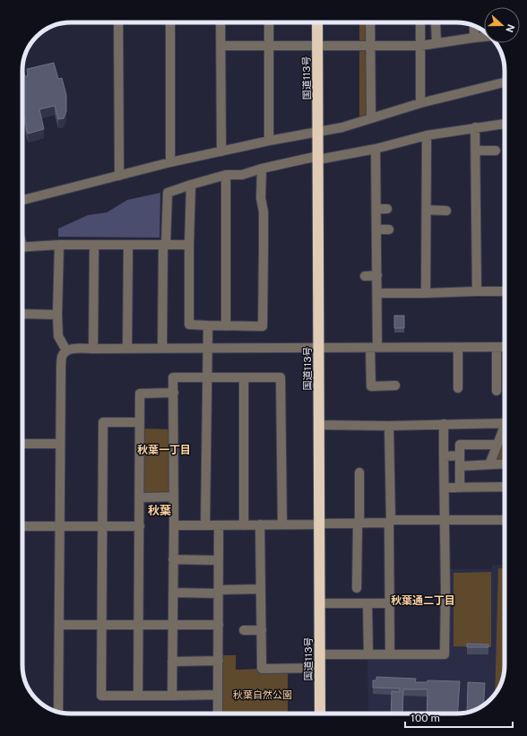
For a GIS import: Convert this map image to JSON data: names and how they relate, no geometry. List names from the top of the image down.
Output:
{
  "streets": {
    "highway": ["国道113号"]
  },
  "districts": ["秋葉一丁目", "秋葉", "秋葉通二丁目"],
  "parks": ["秋葉自然公園"],
  "scale_bar": "100 m",
  "north": "right"
}
